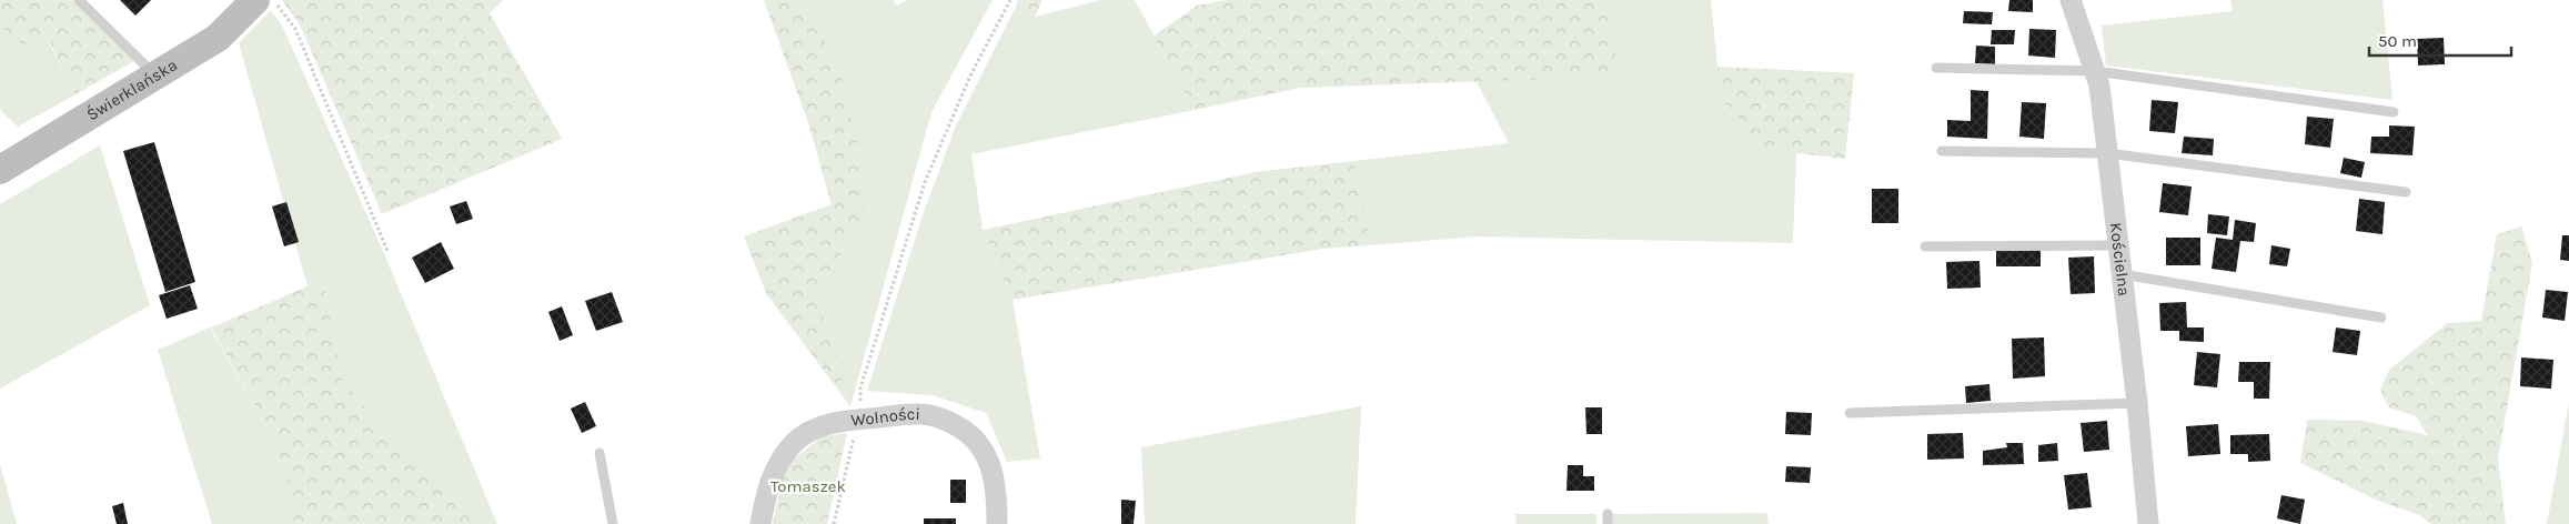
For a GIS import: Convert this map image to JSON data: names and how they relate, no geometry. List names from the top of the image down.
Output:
{
  "streets": {
    "main road": ["Świerklańska"],
    "street": ["Kościelna", "Wolności"]
  },
  "parks": ["Tomaszek"],
  "scale_bar": "50 m"
}
